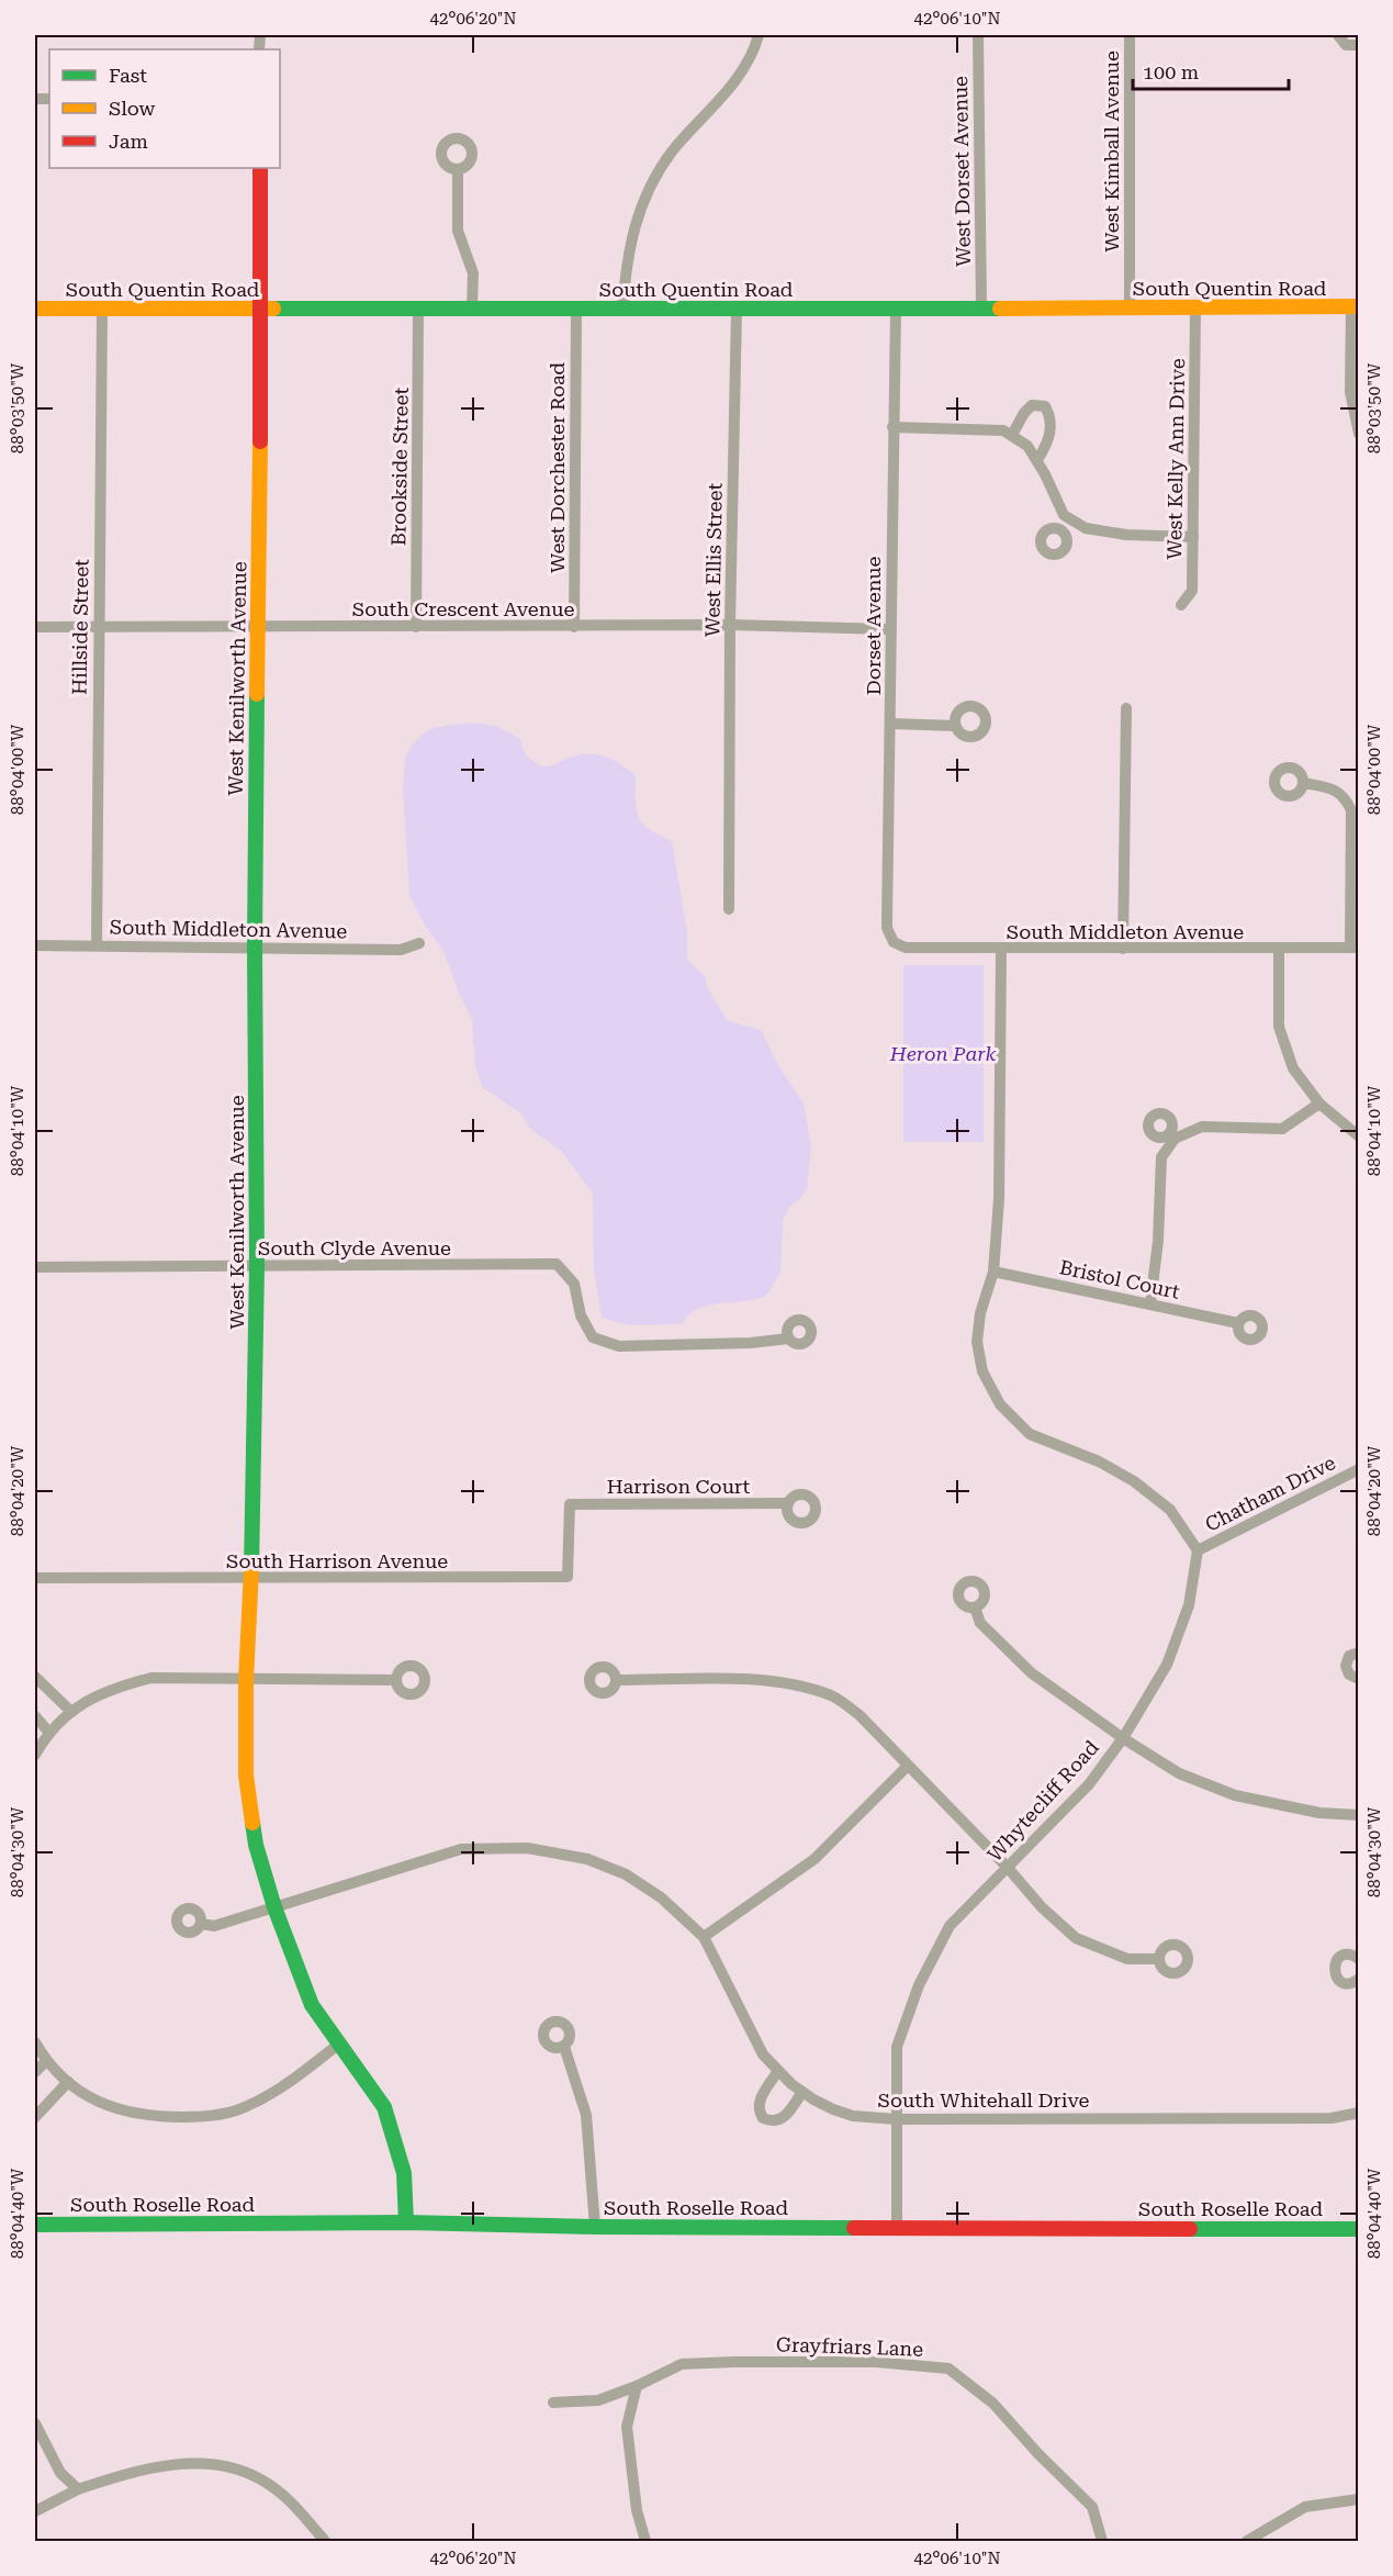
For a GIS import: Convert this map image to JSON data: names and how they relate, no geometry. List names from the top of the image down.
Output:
{
  "streets": {
    "main road": ["South Quentin Road", "West Kenilworth Avenue", "South Roselle Road"],
    "street": [
      "West Kimball Avenue",
      "West Dorset Avenue",
      "West Kelly Ann Drive",
      "Brookside Street",
      "West Dorchester Road",
      "West Ellis Street",
      "South Crescent Avenue",
      "Dorset Avenue",
      "Hillside Street",
      "South Middleton Avenue",
      "South Clyde Avenue",
      "Bristol Court",
      "Harrison Court",
      "Chatham Drive",
      "South Harrison Avenue",
      "Whytecliff Road",
      "South Whitehall Drive",
      "Grayfriars Lane"
    ]
  },
  "crossings": [
    ["West Kimball Avenue", "South Quentin Road"],
    ["West Dorset Avenue", "South Quentin Road"],
    ["South Quentin Road", "West Kelly Ann Drive"],
    ["South Quentin Road", "Brookside Street"],
    ["South Quentin Road", "West Dorchester Road"],
    ["South Quentin Road", "West Ellis Street"],
    ["South Quentin Road", "Dorset Avenue"],
    ["South Quentin Road", "Hillside Street"],
    ["South Quentin Road", "West Kenilworth Avenue"],
    ["Brookside Street", "South Crescent Avenue"],
    ["West Dorchester Road", "South Crescent Avenue"],
    ["West Ellis Street", "South Crescent Avenue"],
    ["South Crescent Avenue", "Dorset Avenue"],
    ["South Crescent Avenue", "Hillside Street"],
    ["South Crescent Avenue", "West Kenilworth Avenue"],
    ["Dorset Avenue", "South Middleton Avenue"],
    ["Hillside Street", "South Middleton Avenue"],
    ["West Kenilworth Avenue", "South Middleton Avenue"],
    ["West Kenilworth Avenue", "South Clyde Avenue"],
    ["West Kenilworth Avenue", "South Harrison Avenue"],
    ["West Kenilworth Avenue", "South Whitehall Drive"],
    ["West Kenilworth Avenue", "South Roselle Road"],
    ["Harrison Court", "South Harrison Avenue"],
    ["Chatham Drive", "Whytecliff Road"],
    ["Whytecliff Road", "South Whitehall Drive"],
    ["Whytecliff Road", "South Roselle Road"]
  ],
  "parks": ["Heron Park"],
  "legend": ["Fast", "Slow", "Jam"],
  "scale_bar": "100 m",
  "coordinates": [
    "42°06'20\"N",
    "42°06'10\"N",
    "88°03'50\"W",
    "88°04'00\"W",
    "88°04'10\"W",
    "88°04'20\"W",
    "88°04'30\"W",
    "88°04'40\"W"
  ]
}
